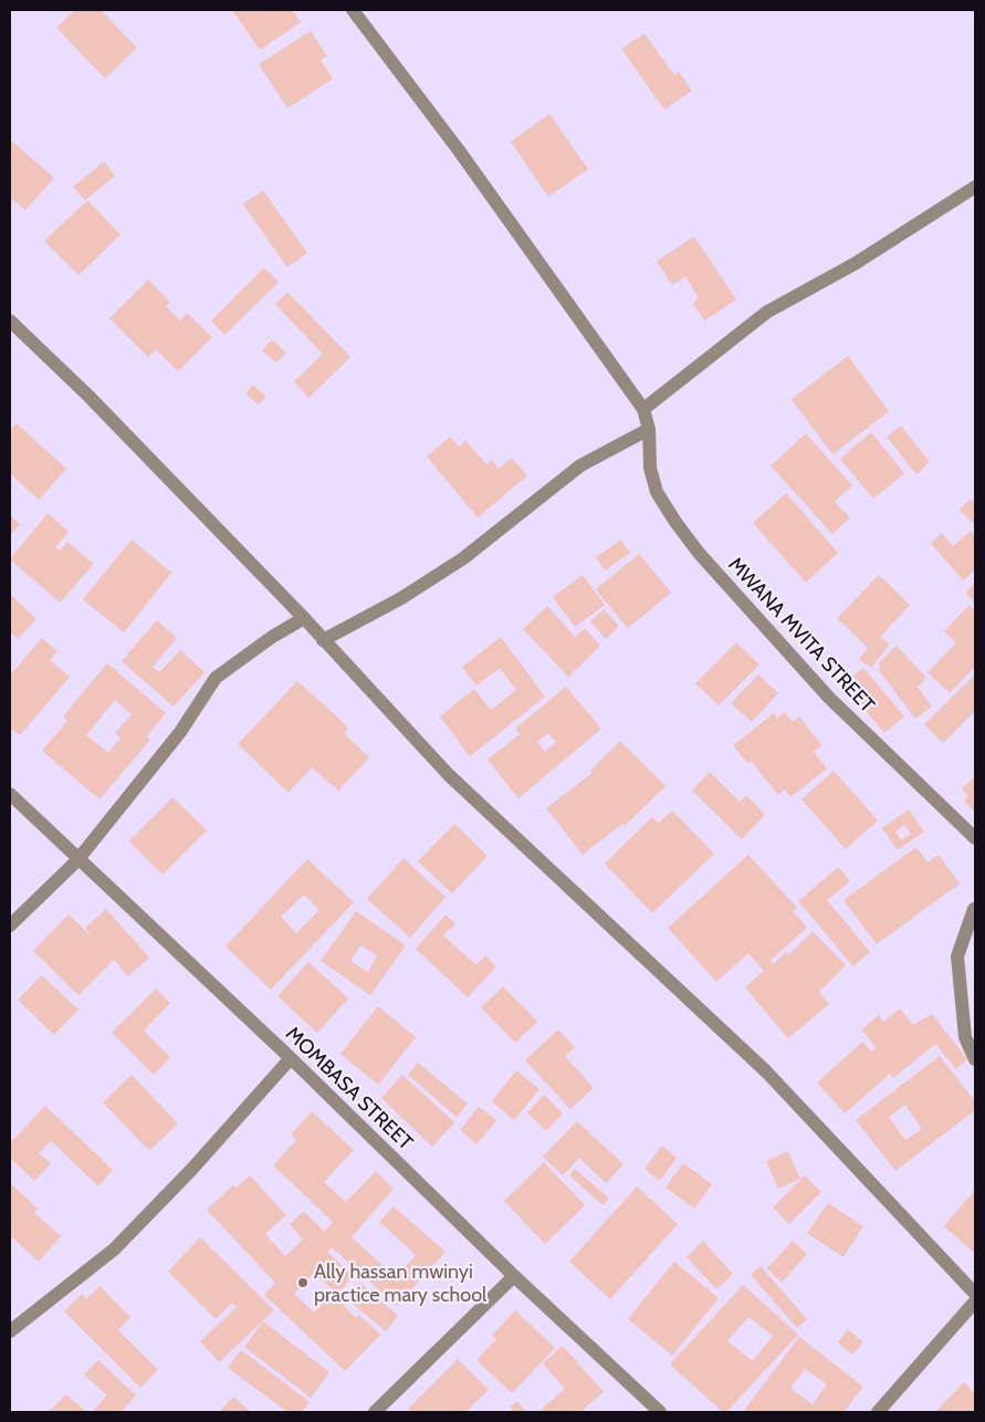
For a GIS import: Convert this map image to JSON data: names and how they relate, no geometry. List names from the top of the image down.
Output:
{
  "streets": {
    "street": ["MWANA MVITA STREET", "MOMBASA STREET"]
  },
  "places": ["Ally hassan mwinyi practice mary school"]
}
